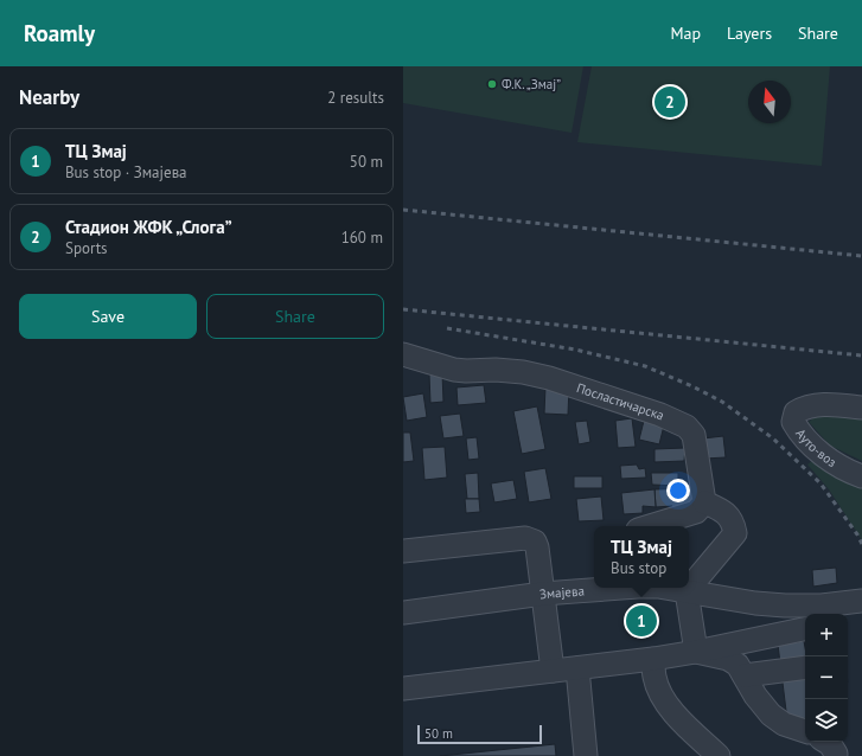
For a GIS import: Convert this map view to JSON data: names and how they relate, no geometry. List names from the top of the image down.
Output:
{
  "streets": {
    "street": ["Посластичарска", "Ауто-воз", "Змајева"]
  },
  "places": ["Ф.К. „Змај”"],
  "scale_bar": "50 m",
  "north": "top",
  "page": {
    "header": "Roamly",
    "nav": ["Map", "Layers", "Share"],
    "heading": ["Nearby", "2 results"],
    "pins": ["2", "1"],
    "list": [
      {
        "mark": "1",
        "name": "ТЦ Змај",
        "note": "Bus stop · Змајева",
        "value": "50 m"
      },
      {
        "mark": "2",
        "name": "Стадион ЖФК „Слога”",
        "note": "Sports",
        "value": "160 m"
      }
    ],
    "buttons": ["Save", "Share"],
    "popup": ["ТЦ Змај", "Bus stop"],
    "map_buttons": ["+", "−"],
    "scale": "50 m"
  }
}
